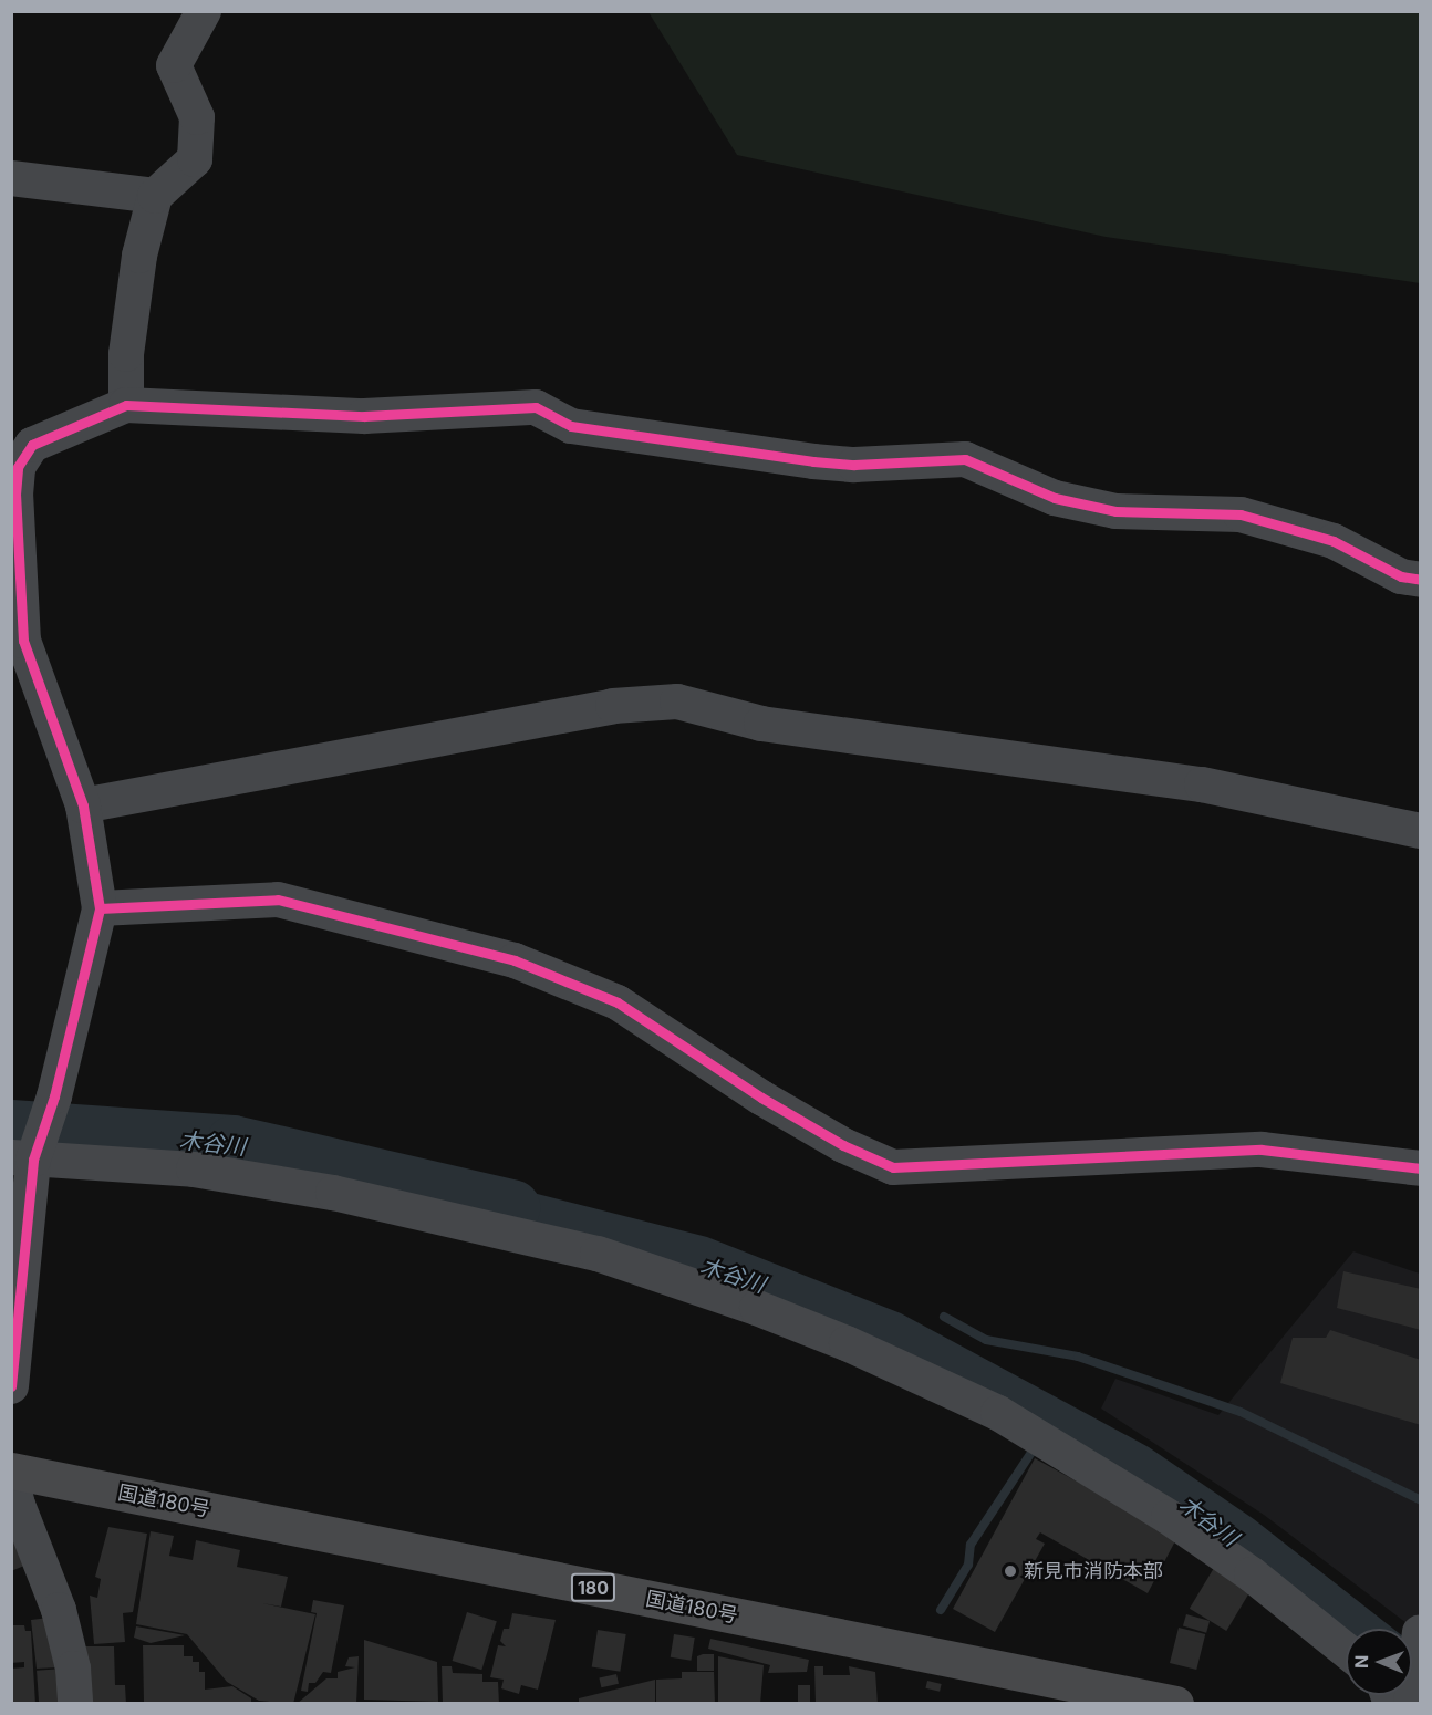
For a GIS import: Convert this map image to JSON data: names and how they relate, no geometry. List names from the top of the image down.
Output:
{
  "streets": {
    "highway": ["国道180号", "180"]
  },
  "water": ["木谷川"],
  "places": ["新見市消防本部"],
  "north": "left"
}
